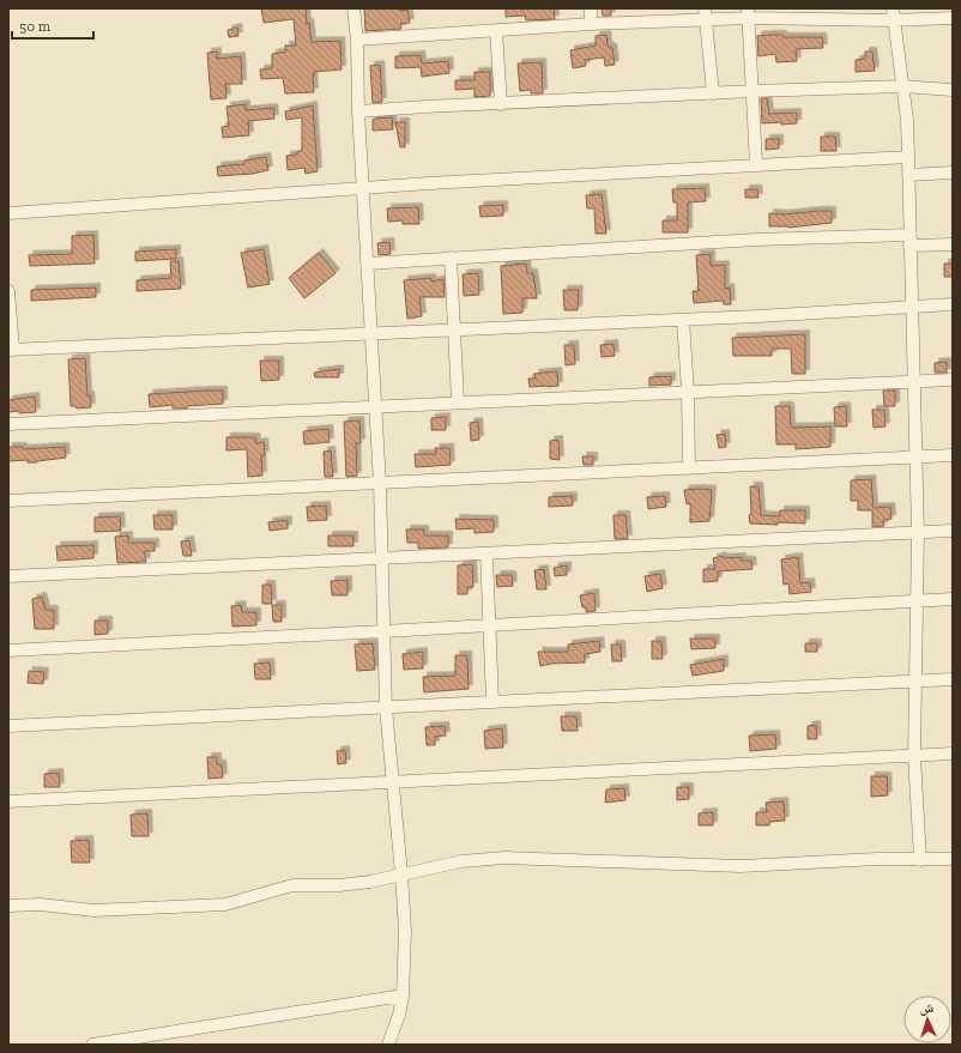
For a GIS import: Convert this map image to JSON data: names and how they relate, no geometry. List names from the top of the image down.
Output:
{
  "scale_bar": "50 m",
  "north": "top"
}
